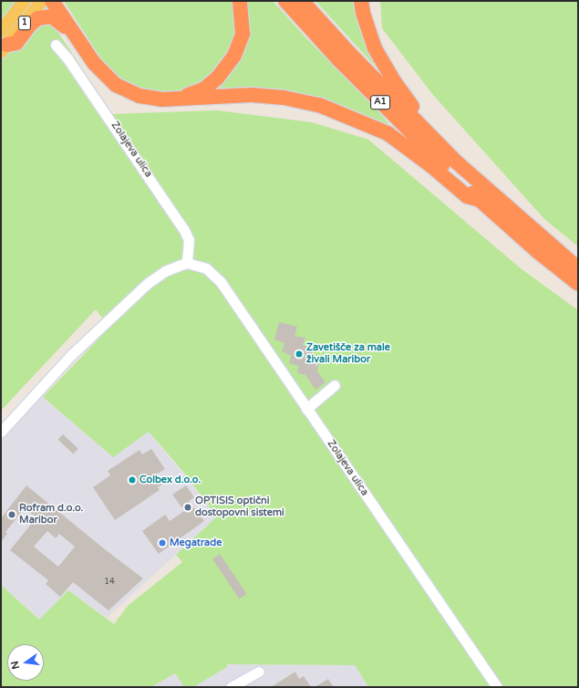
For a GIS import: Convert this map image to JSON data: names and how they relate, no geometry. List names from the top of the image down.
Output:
{
  "streets": {
    "highway": ["A1"],
    "main road": ["1"],
    "street": ["Zolajeva ulica"]
  },
  "places": [
    "Zavetišče za male živali Maribor",
    "Colbex d.o.o.",
    "OPTISIS optični dostopovni sistemi",
    "Rofram d.o.o. Maribor",
    "Megatrade"
  ],
  "house_numbers": ["14"],
  "north": "left"
}
